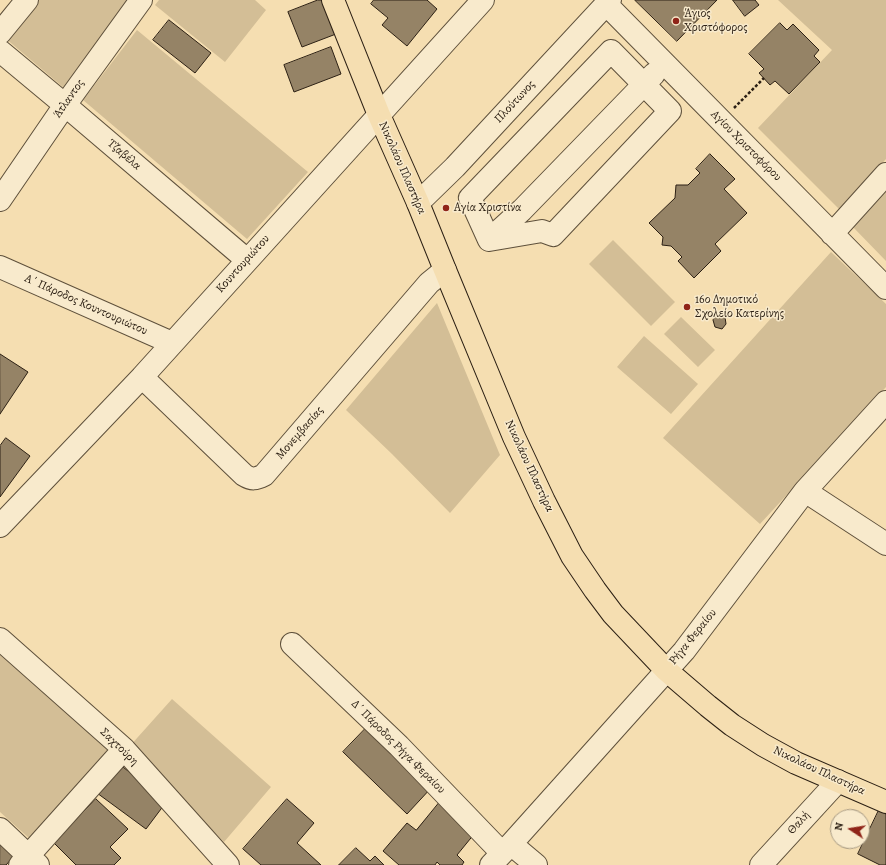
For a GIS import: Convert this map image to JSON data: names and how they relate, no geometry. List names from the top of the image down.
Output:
{
  "streets": {
    "main road": ["Νικολάου Πλαστήρα"],
    "street": [
      "Άτλαντος",
      "Πλούτωνος",
      "Αγίου Χριστοφόρου",
      "Τζαβέλα",
      "Κουντουριώτου",
      "Α΄ Πάροδος Κουντουριώτου",
      "Μονεμβασίας",
      "Ρήγα Φεραίου",
      "Σαχτούρη",
      "Δ΄ Πάροδος Ρήγα Φεραίου",
      "Θαλή"
    ]
  },
  "crossings": [
    ["Άτλαντος", "Τζαβέλα"],
    ["Πλούτωνος", "Αγίου Χριστοφόρου"],
    ["Πλούτωνος", "Νικολάου Πλαστήρα"],
    ["Τζαβέλα", "Κουντουριώτου"],
    ["Νικολάου Πλαστήρα", "Κουντουριώτου"],
    ["Νικολάου Πλαστήρα", "Μονεμβασίας"],
    ["Νικολάου Πλαστήρα", "Ρήγα Φεραίου"],
    ["Νικολάου Πλαστήρα", "Θαλή"],
    ["Κουντουριώτου", "Α΄ Πάροδος Κουντουριώτου"],
    ["Κουντουριώτου", "Μονεμβασίας"],
    ["Ρήγα Φεραίου", "Δ΄ Πάροδος Ρήγα Φεραίου"]
  ],
  "places": ["Άγιος Χριστόφορος", "Αγία Χριστίνα", "16ο Δημοτικό Σχολείο Κατερίνης"],
  "north": "left"
}
